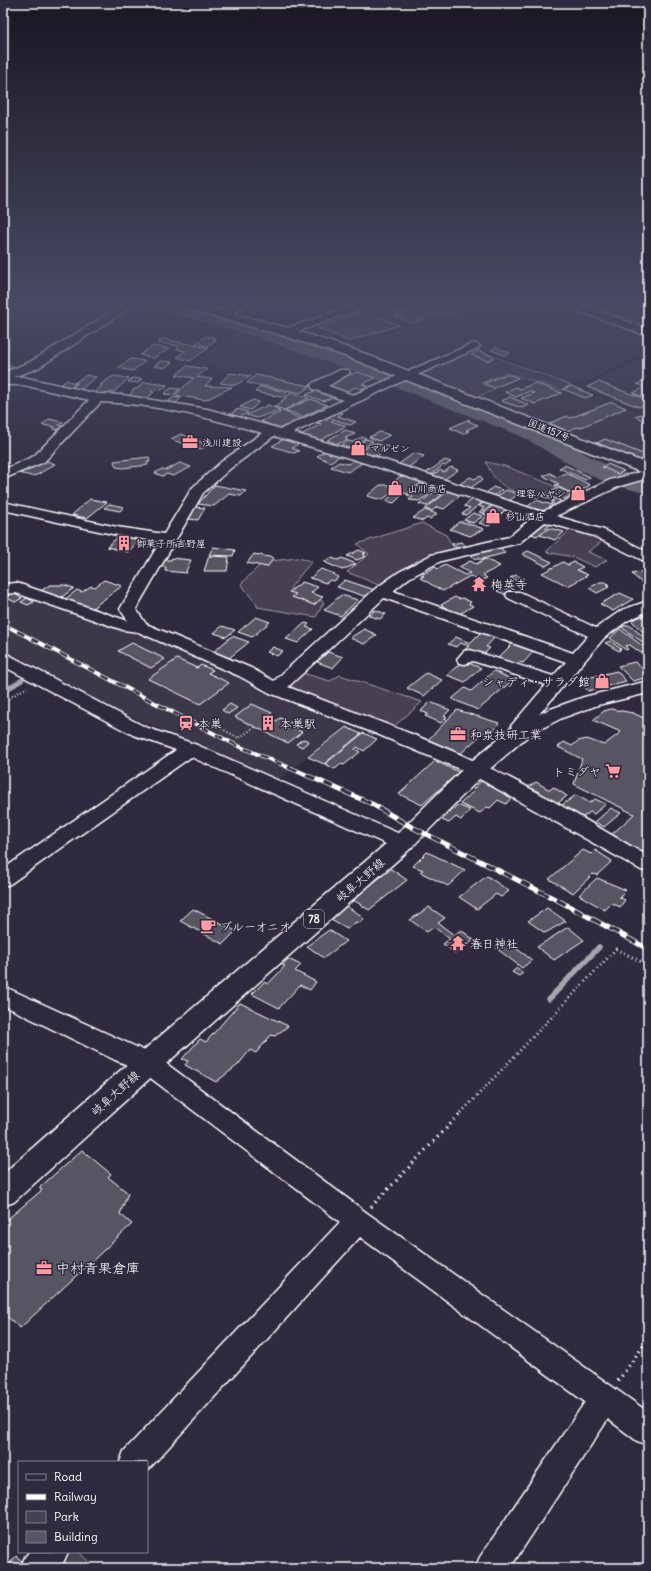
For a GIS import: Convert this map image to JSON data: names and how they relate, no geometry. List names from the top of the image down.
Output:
{
  "streets": {
    "main road": ["国道157号", "岐阜大野線", "78"]
  },
  "places": {
    "office": ["浅川建設", "和泉技研工業", "中村青果倉庫"],
    "shop": [
      "マルゼン",
      "山川商店",
      "理容ハヤシ",
      "杉山酒店",
      "シャディ・サラダ館"
    ],
    "building": ["御菓子所吉野屋", "本巣駅"],
    "temple": ["梅英寺", "春日神社"],
    "station": ["本巣"],
    "supermarket": ["トミダヤ"],
    "cafe": ["ブルーオニオ"]
  },
  "legend": [
    "Road",
    "Railway",
    "Park",
    "Building"
  ]
}
